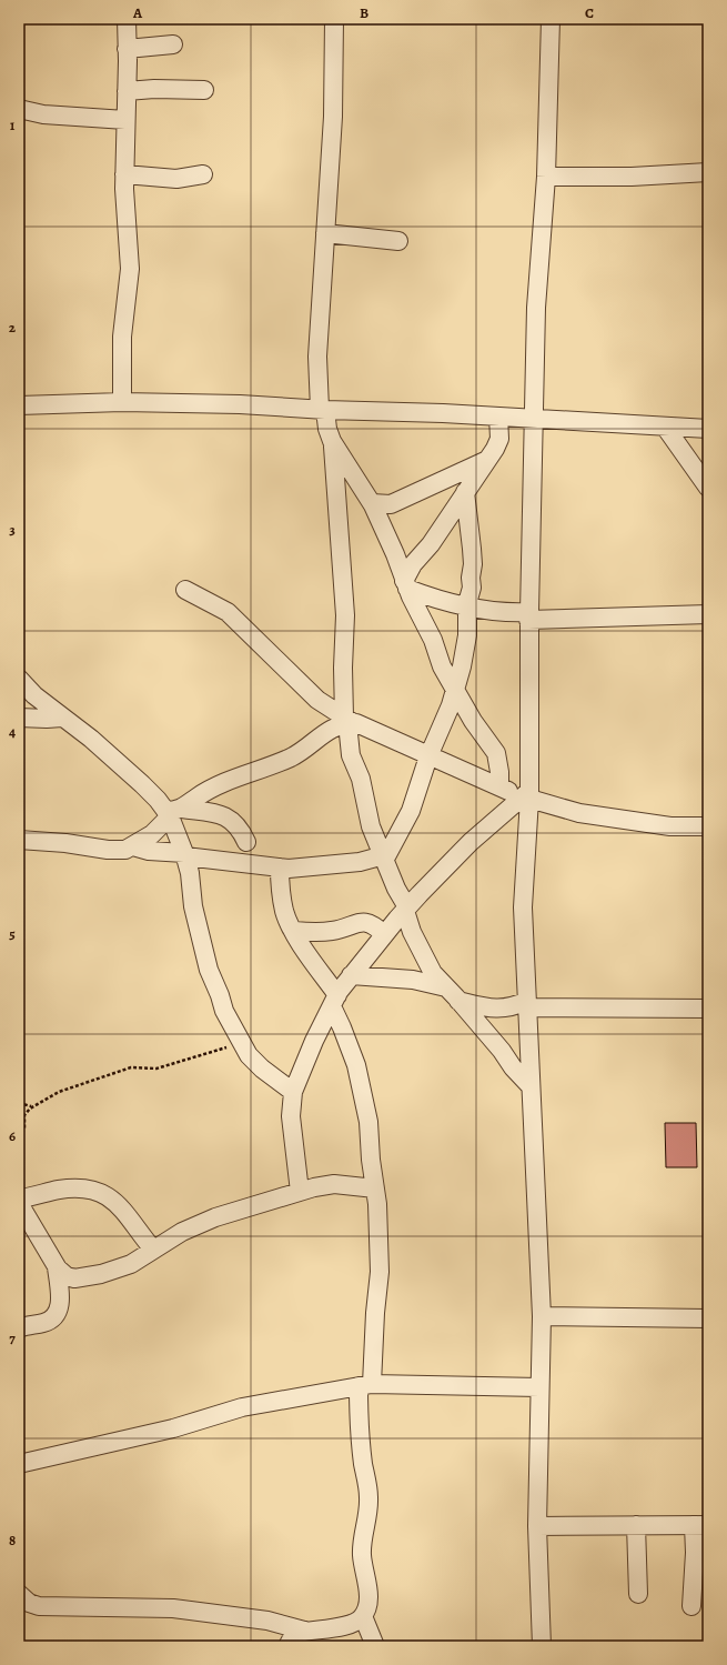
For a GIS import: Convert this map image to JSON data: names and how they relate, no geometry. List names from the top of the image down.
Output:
{
  "grid": {
    "columns": ["A", "B", "C"],
    "rows": [
      "1",
      "2",
      "3",
      "4",
      "5",
      "6",
      "7",
      "8"
    ]
  }
}
